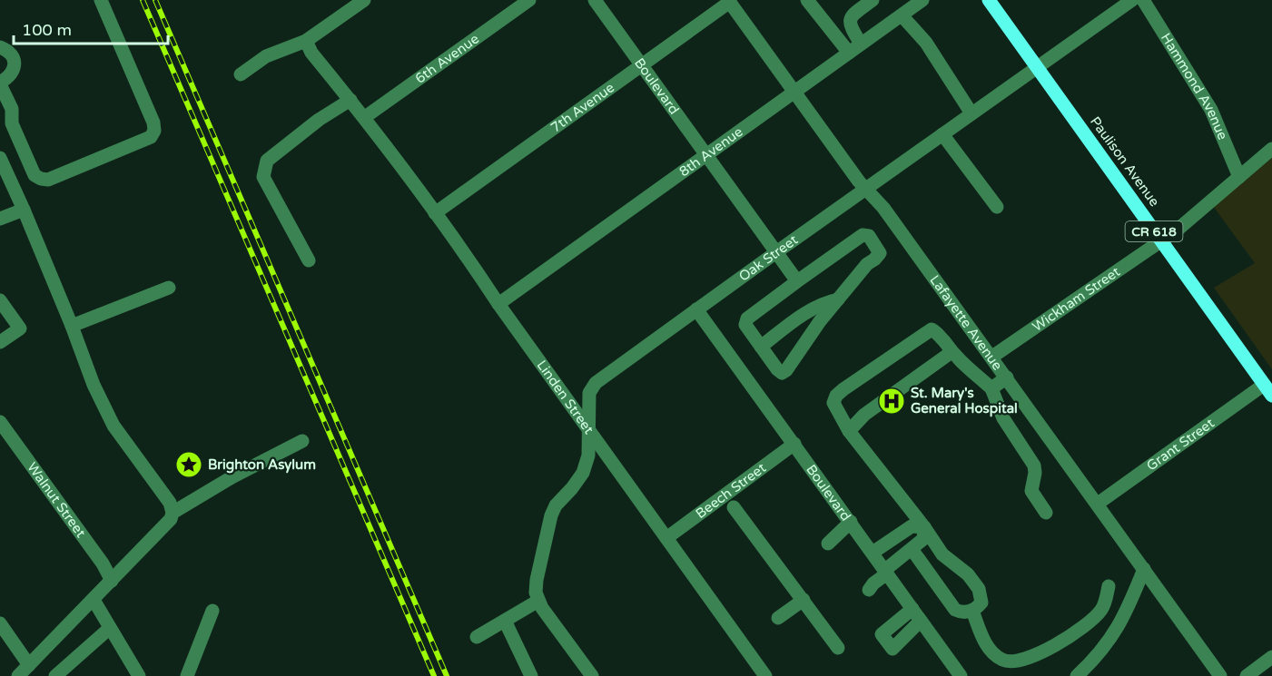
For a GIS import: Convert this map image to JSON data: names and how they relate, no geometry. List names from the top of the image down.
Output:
{
  "streets": {
    "main road": ["Paulison Avenue", "CR 618"],
    "street": [
      "6th Avenue",
      "Boulevard",
      "Hammond Avenue",
      "7th Avenue",
      "8th Avenue",
      "Oak Street",
      "Wickham Street",
      "Lafayette Avenue",
      "Linden Street",
      "Grant Street",
      "Beech Street",
      "Walnut Street"
    ]
  },
  "crossings": [
    ["6th Avenue", "Linden Street"],
    ["Boulevard", "7th Avenue"],
    ["Boulevard", "8th Avenue"],
    ["Boulevard", "Oak Street"],
    ["Boulevard", "Beech Street"],
    ["Hammond Avenue", "Wickham Street"],
    ["7th Avenue", "Lafayette Avenue"],
    ["7th Avenue", "Linden Street"],
    ["8th Avenue", "Lafayette Avenue"],
    ["8th Avenue", "Linden Street"],
    ["Paulison Avenue", "Oak Street"],
    ["Paulison Avenue", "Wickham Street"],
    ["Paulison Avenue", "Grant Street"],
    ["Oak Street", "Lafayette Avenue"],
    ["Oak Street", "Linden Street"],
    ["Wickham Street", "Lafayette Avenue"],
    ["Lafayette Avenue", "Grant Street"],
    ["Linden Street", "Beech Street"]
  ],
  "places": {
    "hospital": ["St. Mary's General Hospital"],
    "place": ["Brighton Asylum"]
  },
  "scale_bar": "100 m"
}
